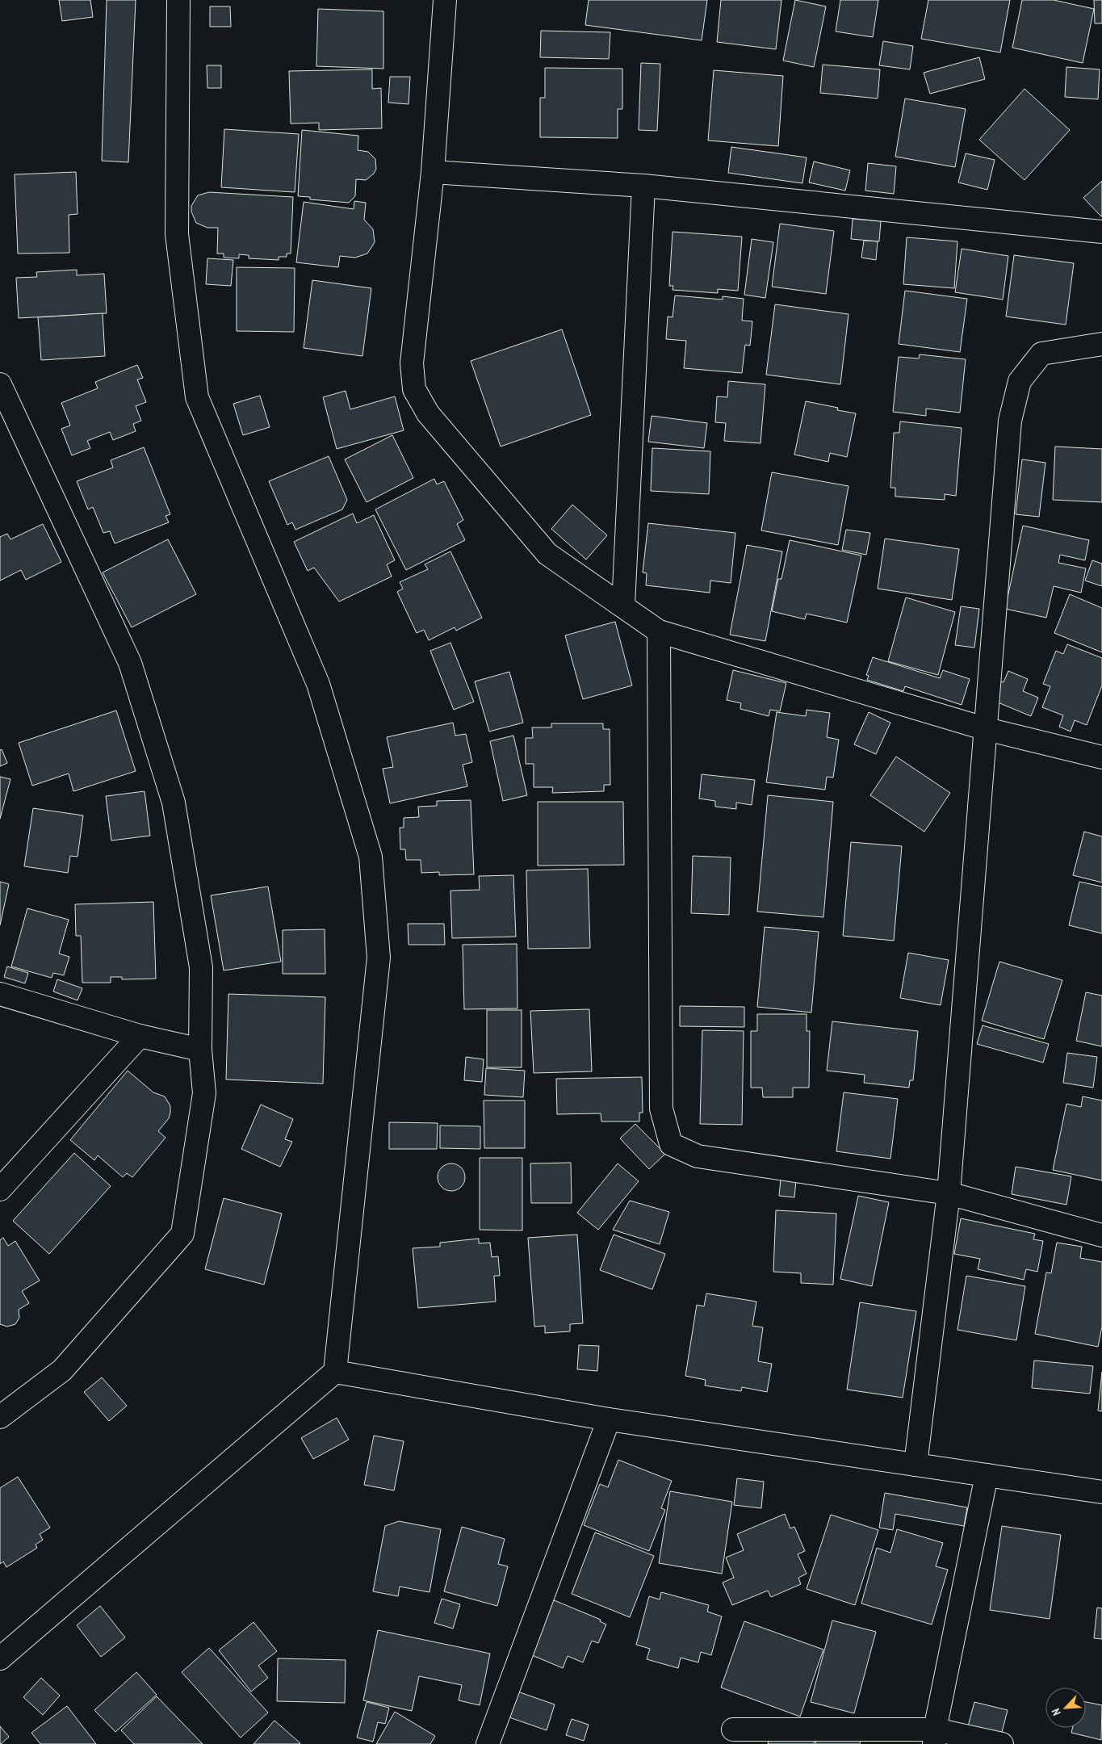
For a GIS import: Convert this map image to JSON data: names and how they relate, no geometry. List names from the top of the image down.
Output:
{
  "north": "bottom left"
}
